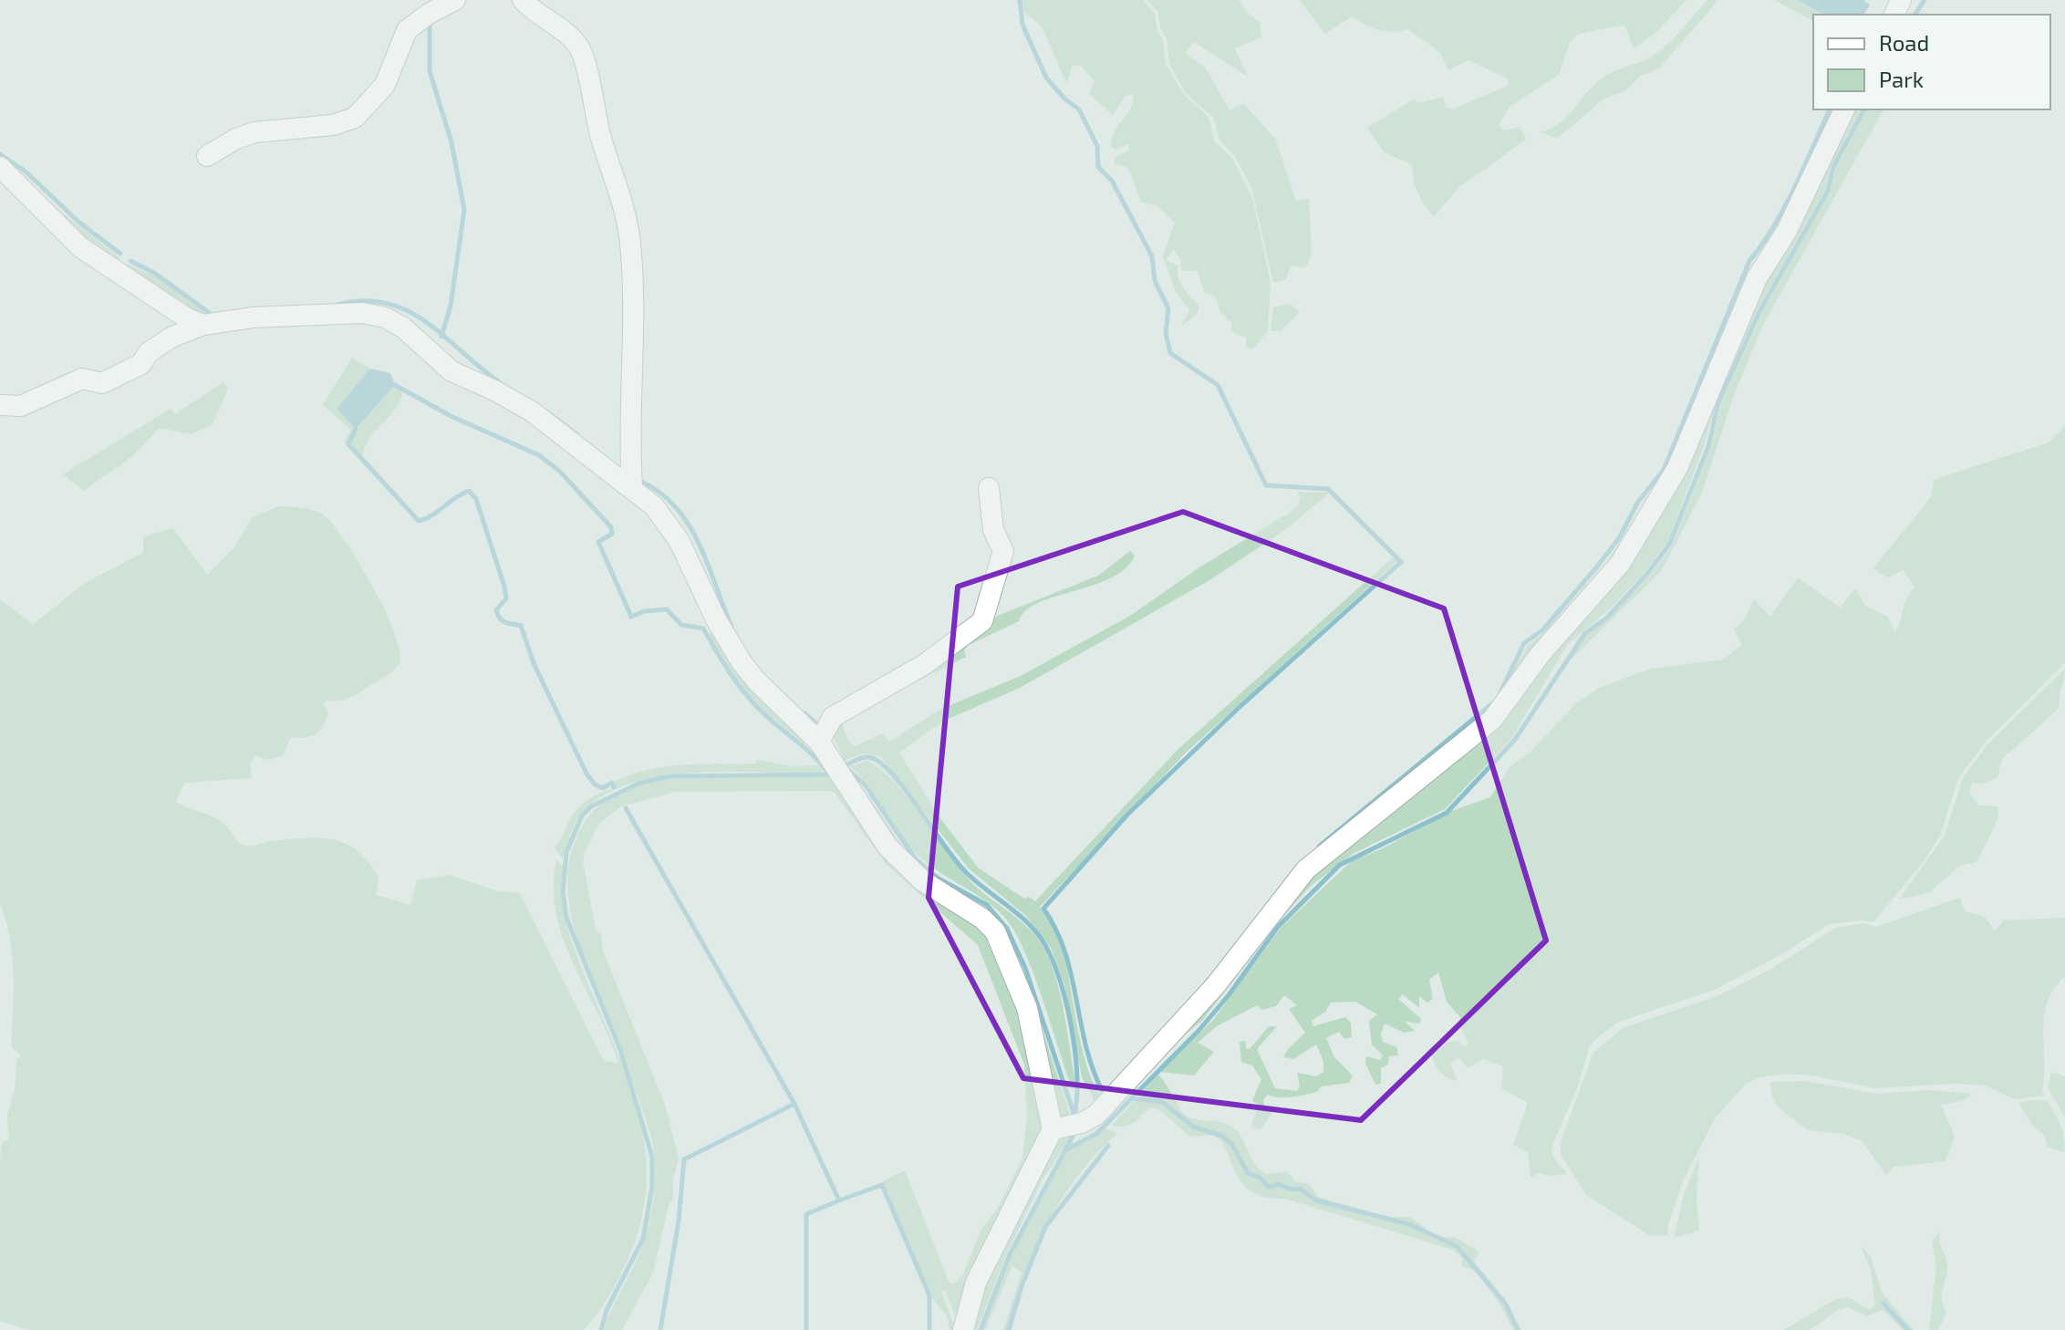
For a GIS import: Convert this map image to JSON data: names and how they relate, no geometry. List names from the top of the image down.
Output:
{
  "legend": ["Road", "Park"]
}
